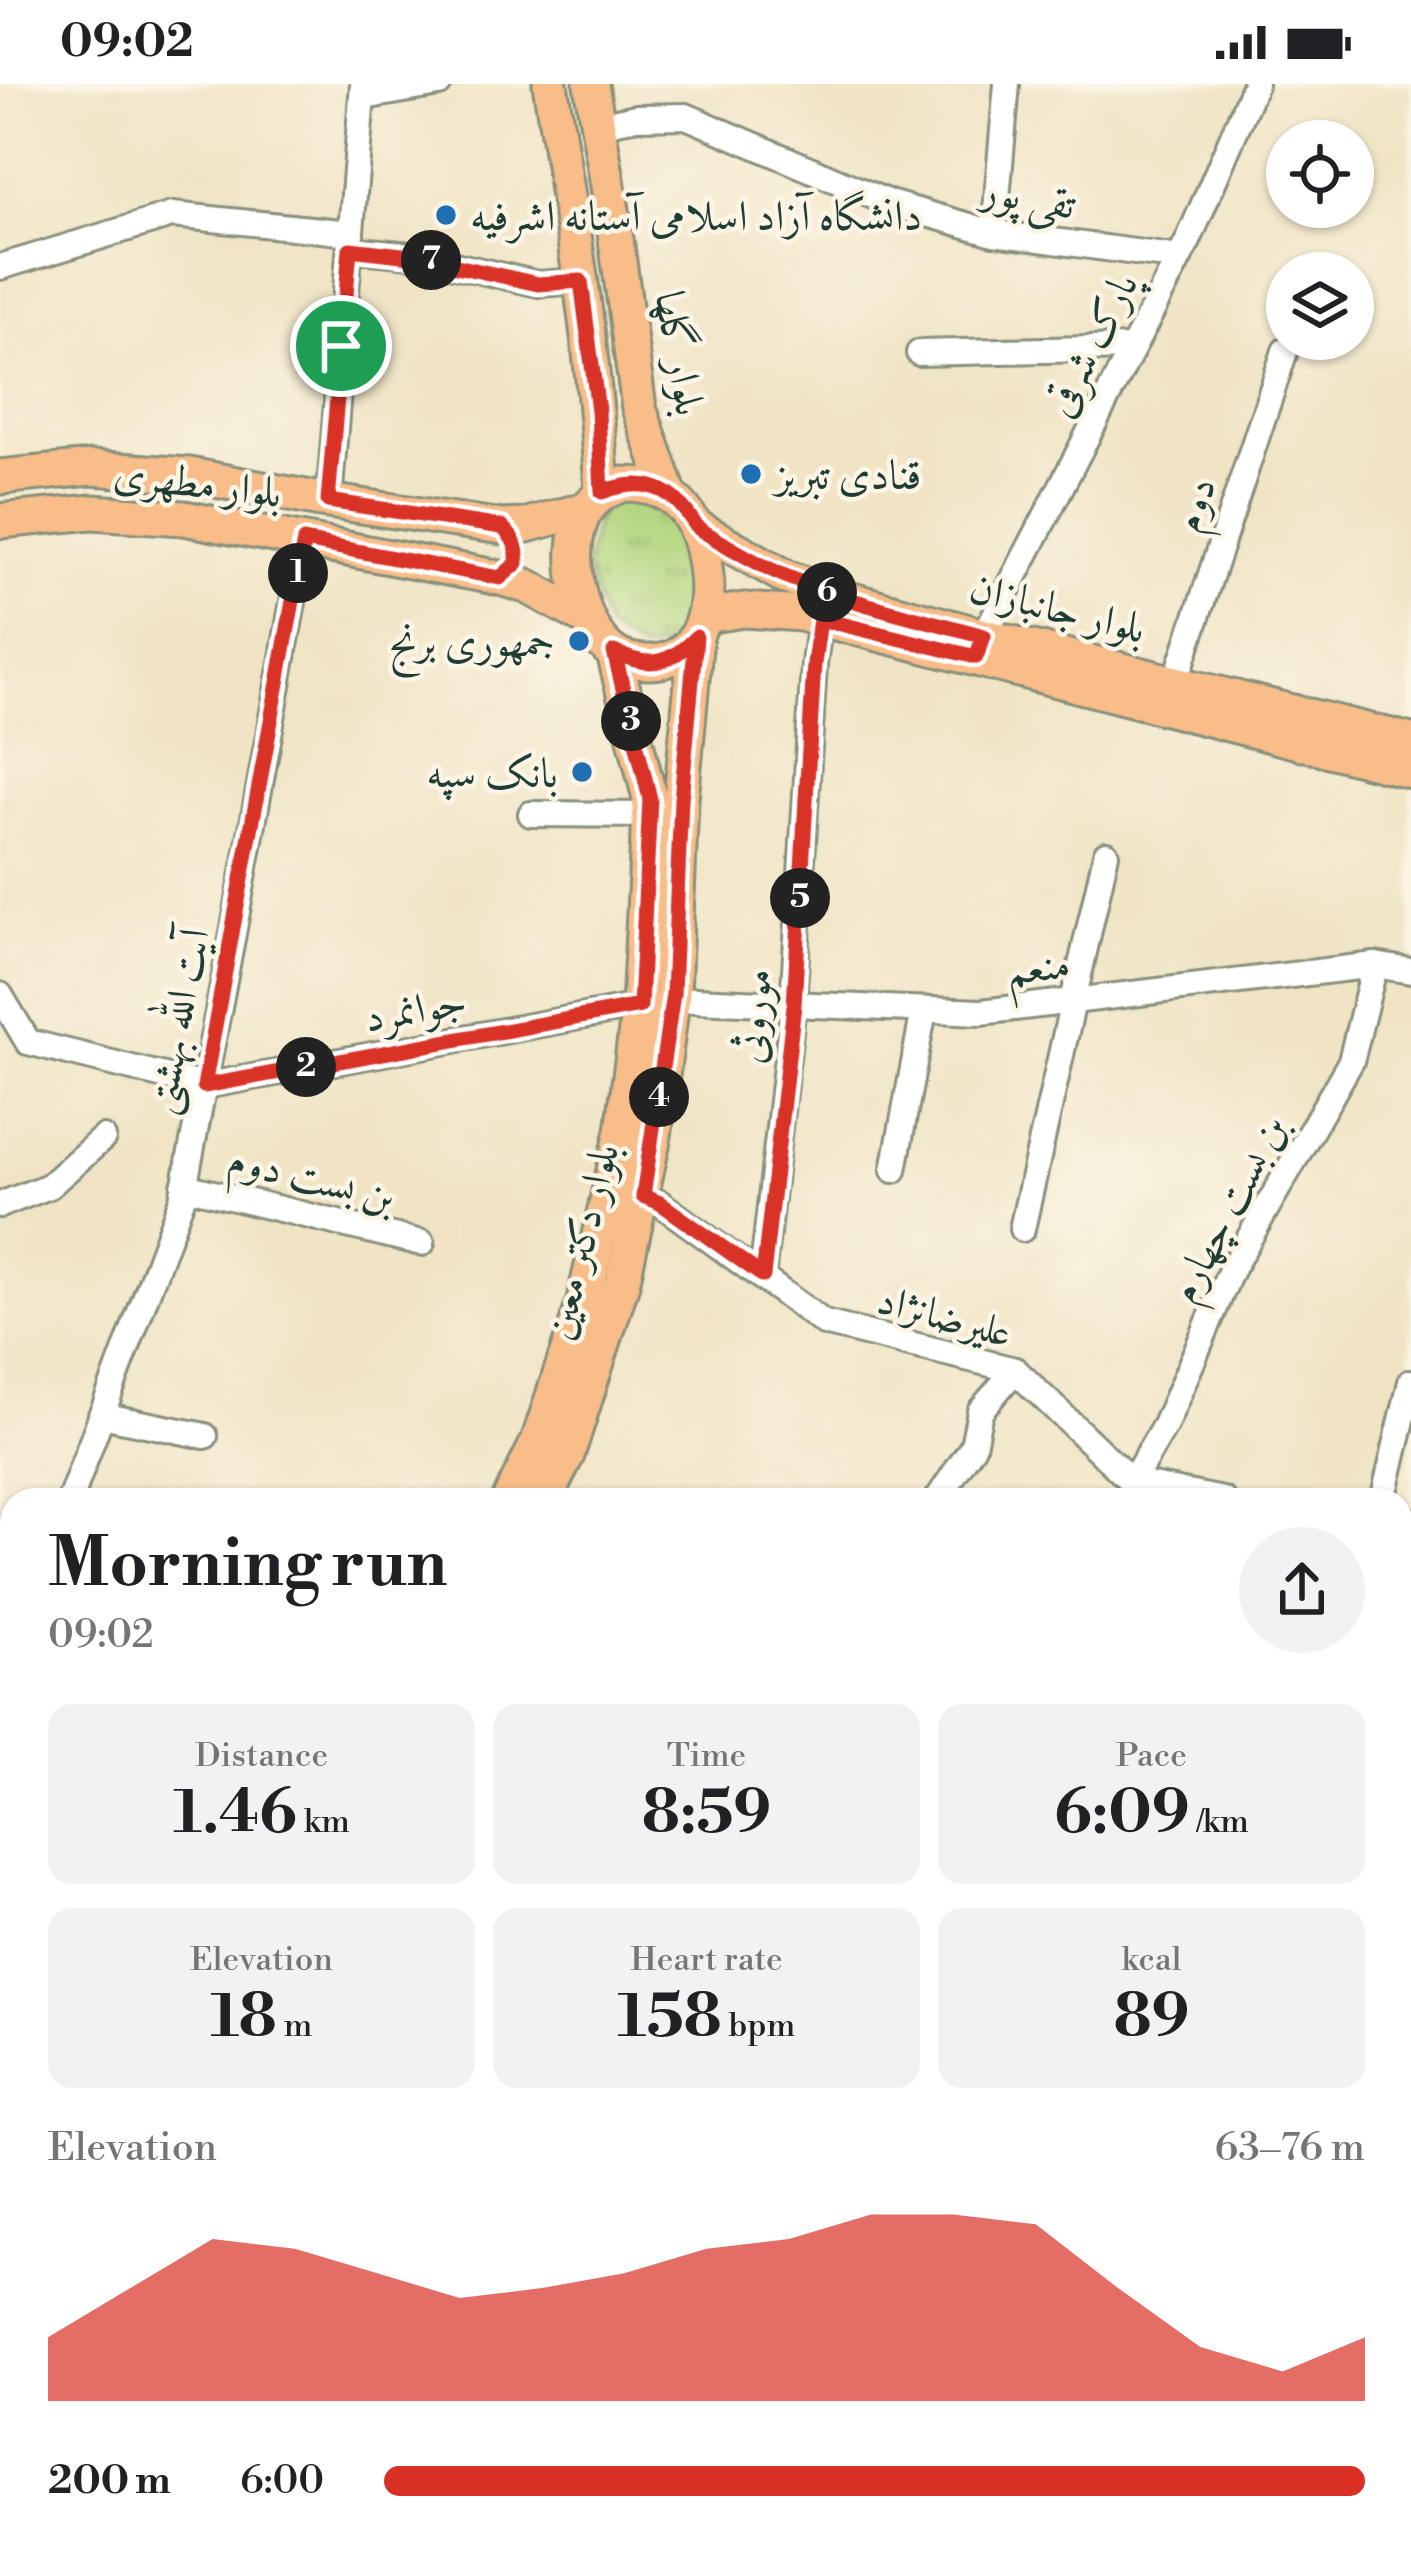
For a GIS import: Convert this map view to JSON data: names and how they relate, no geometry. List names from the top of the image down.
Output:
{
  "streets": {
    "main road": [
      "بلوار گلها",
      "بلوار مطهری",
      "بلوار جانبازان",
      "بلوار دکتر معین"
    ],
    "street": [
      "تقی پور",
      "پارک شرقی",
      "دوم",
      "منعم",
      "جوانمرد",
      "موروثی",
      "آیت الله بهشتی",
      "بن بست دوم",
      "بن بست چهارم",
      "علیرضانژاد"
    ]
  },
  "crossings": [
    ["تقی پور", "پارک شرقی"],
    ["تقی پور", "بلوار گلها"],
    ["پارک شرقی", "بلوار جانبازان"],
    ["بلوار گلها", "بلوار مطهری"],
    ["بلوار گلها", "بلوار جانبازان"],
    ["بلوار گلها", "بلوار دکتر معین"],
    ["بلوار مطهری", "بلوار جانبازان"],
    ["بلوار مطهری", "آیت الله بهشتی"],
    ["بلوار مطهری", "بلوار دکتر معین"],
    ["دوم", "بلوار جانبازان"],
    ["بلوار جانبازان", "موروثی"],
    ["بلوار جانبازان", "بلوار دکتر معین"],
    ["منعم", "جوانمرد"],
    ["منعم", "موروثی"],
    ["منعم", "بن بست چهارم"],
    ["منعم", "بلوار دکتر معین"],
    ["جوانمرد", "آیت الله بهشتی"],
    ["جوانمرد", "بلوار دکتر معین"],
    ["موروثی", "علیرضانژاد"],
    ["آیت الله بهشتی", "بن بست دوم"],
    ["بن بست چهارم", "علیرضانژاد"],
    ["بلوار دکتر معین", "علیرضانژاد"]
  ],
  "places": [
    "دانشگاه آزاد اسلامی آستانه اشرفیه",
    "قنادی تبریز",
    "جمهوری برنج",
    "بانک سپه"
  ],
  "page": {
    "status": "09:02",
    "pins": [
      "7",
      "1",
      "6",
      "3",
      "5",
      "2",
      "4"
    ],
    "heading": ["Morning run", "09:02"],
    "stats": [
      ["Distance", "1.46 km"],
      ["Time", "8:59"],
      ["Pace", "6:09 /km"],
      ["Elevation", "18 m"],
      ["Heart rate", "158 bpm"],
      ["kcal", "89"]
    ],
    "chart": ["Elevation", "63–76 m"],
    "list": [
      {
        "name": "200 m",
        "note": "6:00"
      }
    ]
  }
}
